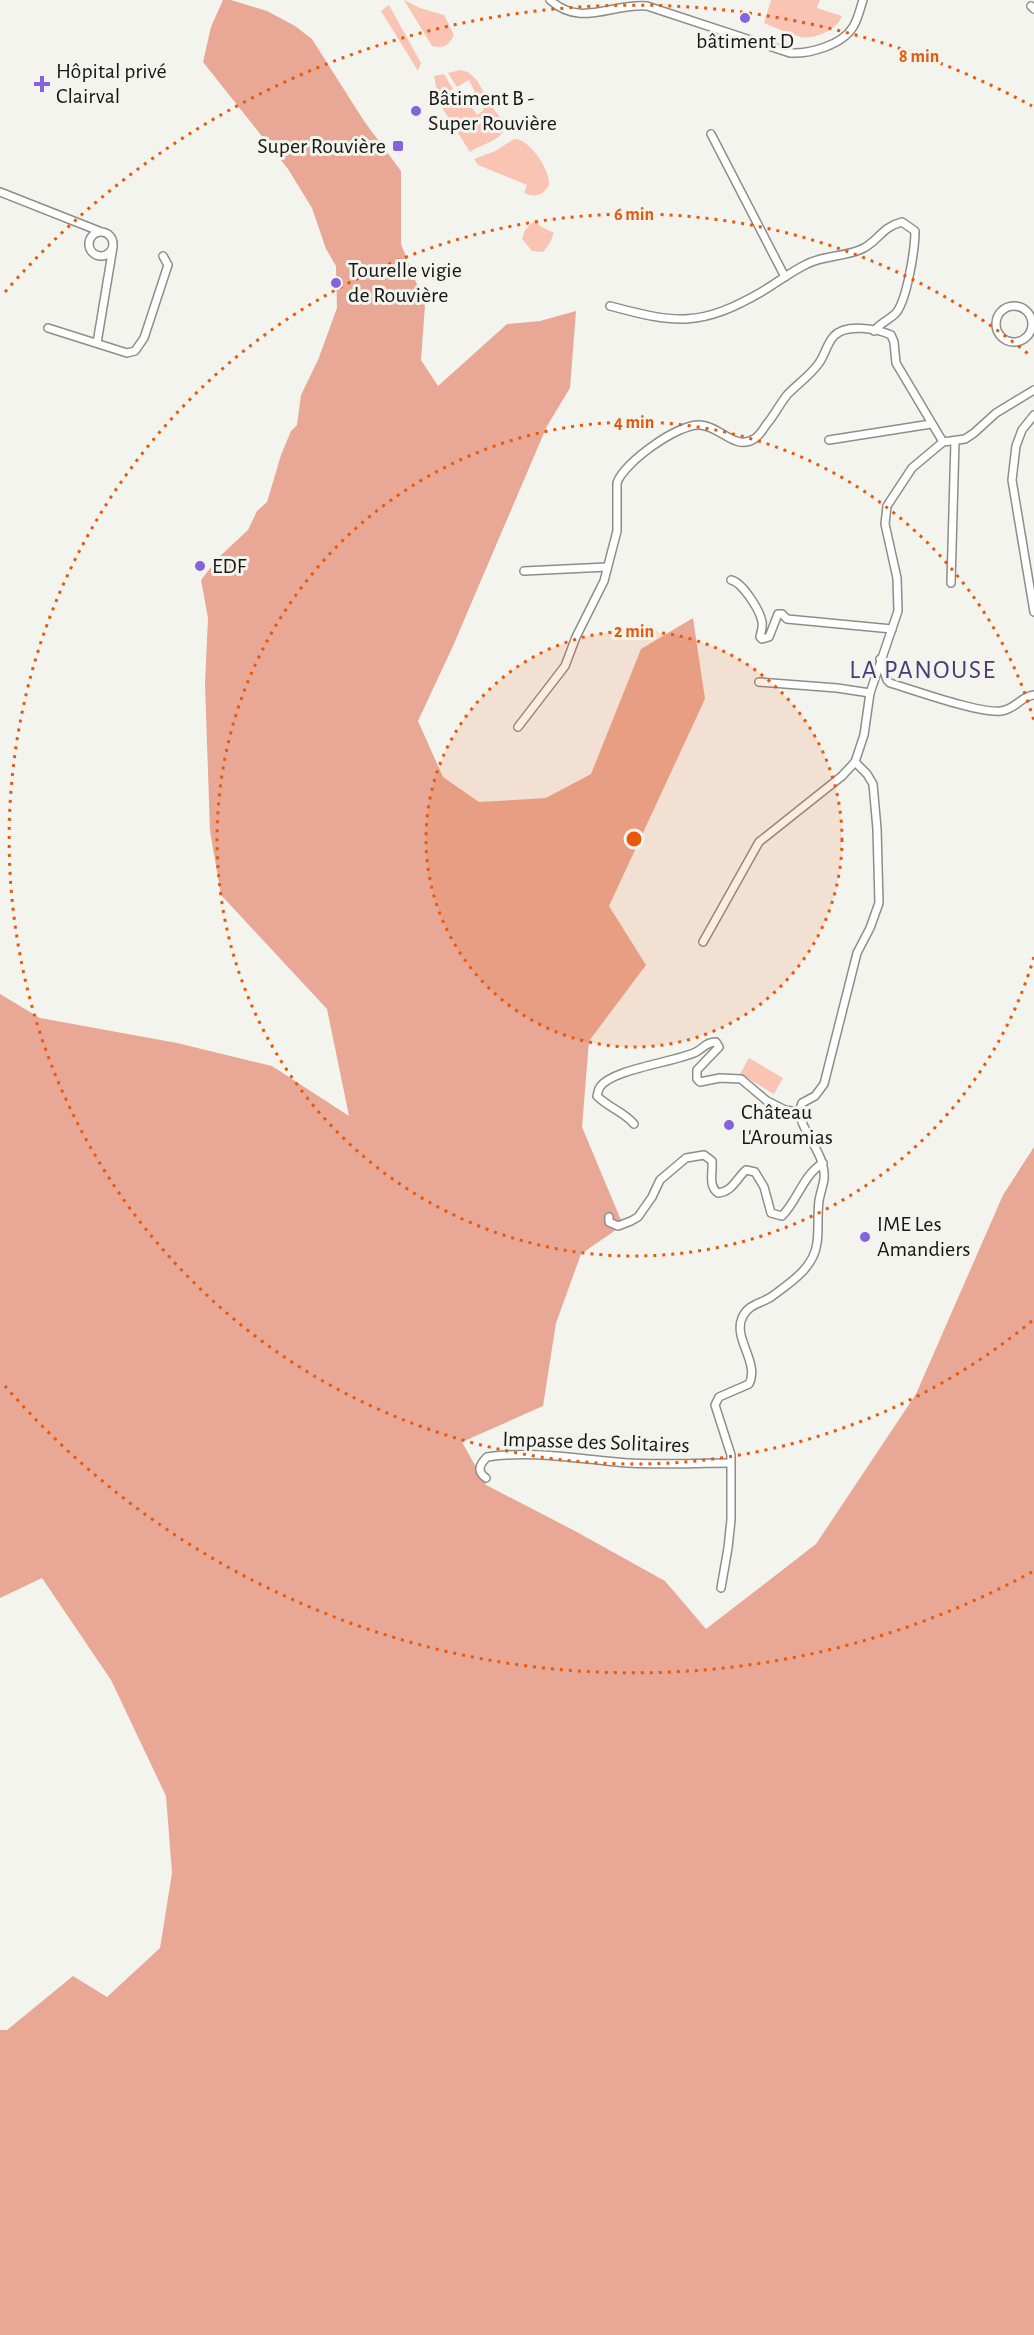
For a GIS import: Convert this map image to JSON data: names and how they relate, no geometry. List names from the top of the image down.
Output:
{
  "streets": {
    "street": ["Impasse des Solitaires"]
  },
  "districts": ["LA PANOUSE"],
  "places": {
    "other": [
      "bâtiment D",
      "Bâtiment B - Super Rouvière",
      "Tourelle vigie de Rouvière",
      "EDF",
      "Château L'Aroumias",
      "IME Les Amandiers"
    ],
    "health": ["Hôpital privé Clairval"],
    "transit": ["Super Rouvière"]
  },
  "rings": [
    "8 min",
    "6 min",
    "4 min",
    "2 min"
  ]
}
